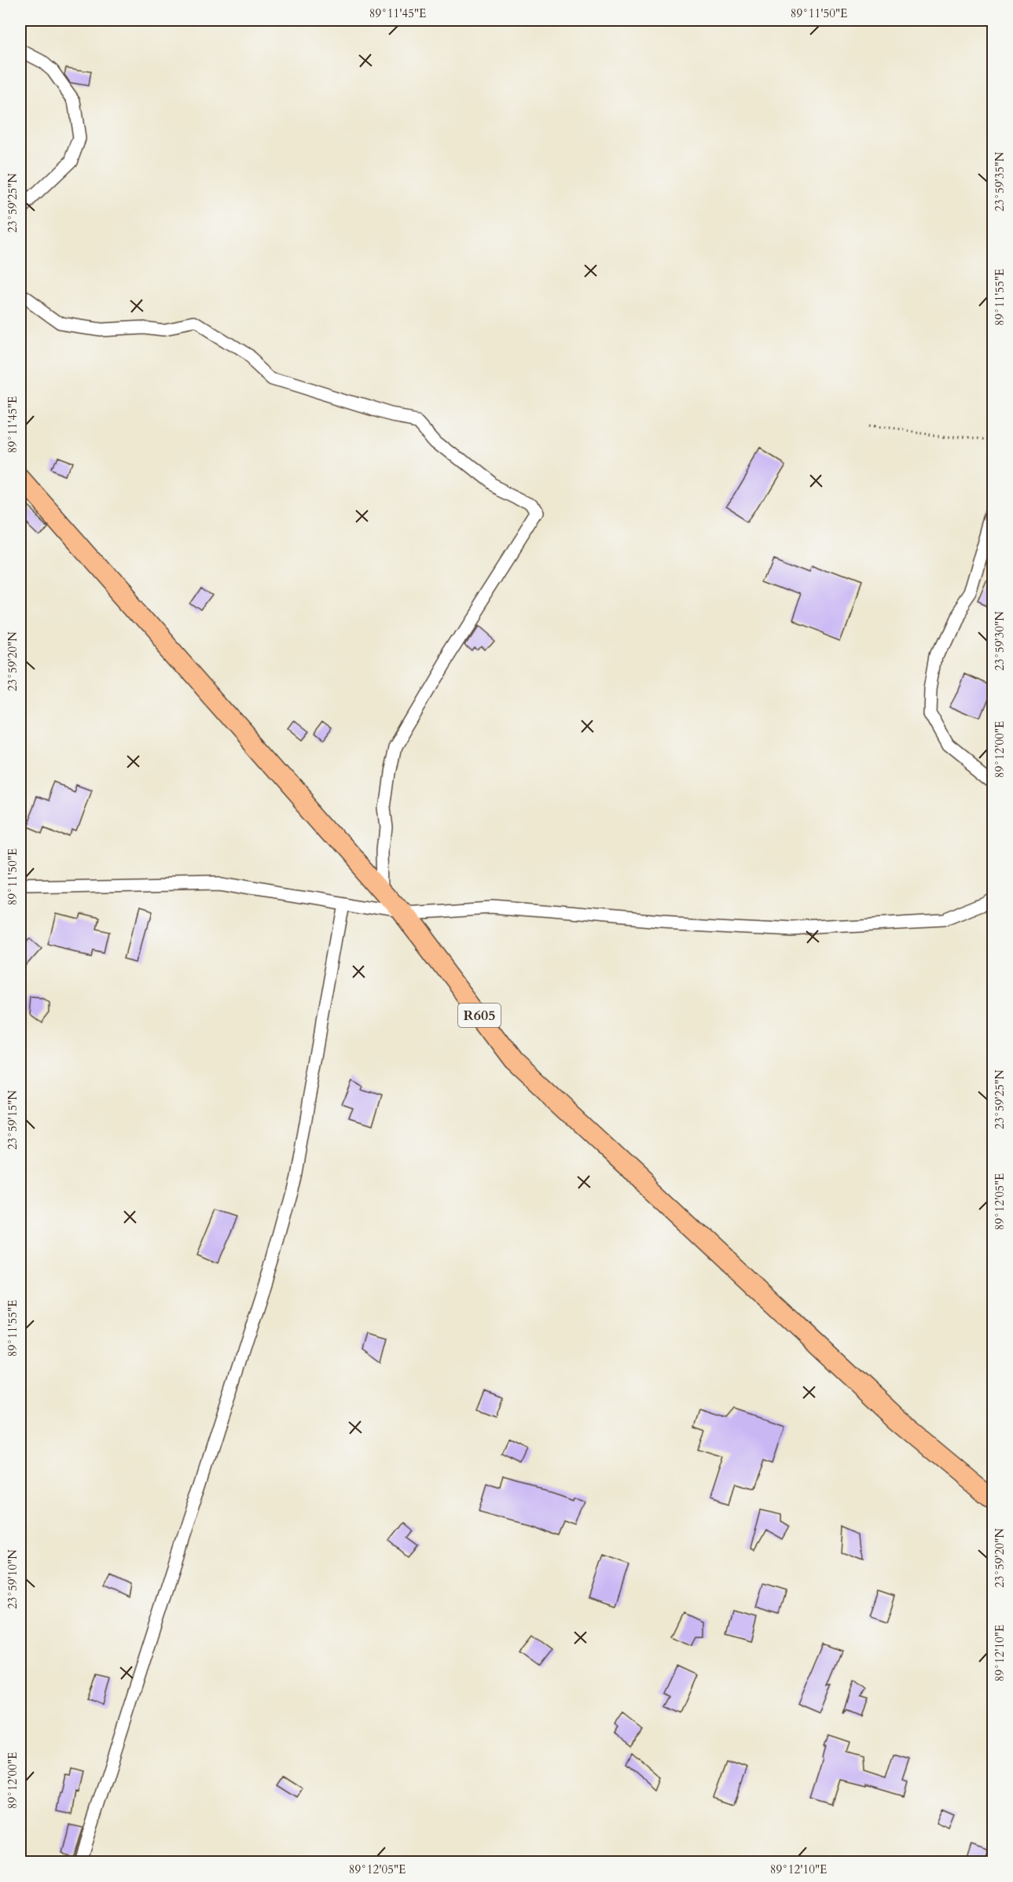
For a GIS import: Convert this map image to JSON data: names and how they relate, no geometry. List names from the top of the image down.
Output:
{
  "streets": {
    "main road": ["R605"]
  },
  "coordinates": [
    "89°11'45\"E",
    "89°11'50\"E",
    "23°59'35\"N",
    "23°59'25\"N",
    "89°11'55\"E",
    "23°59'30\"N",
    "23°59'20\"N",
    "89°12'00\"E",
    "23°59'15\"N",
    "89°12'05\"E",
    "23°59'10\"N",
    "89°12'10\"E"
  ]
}
